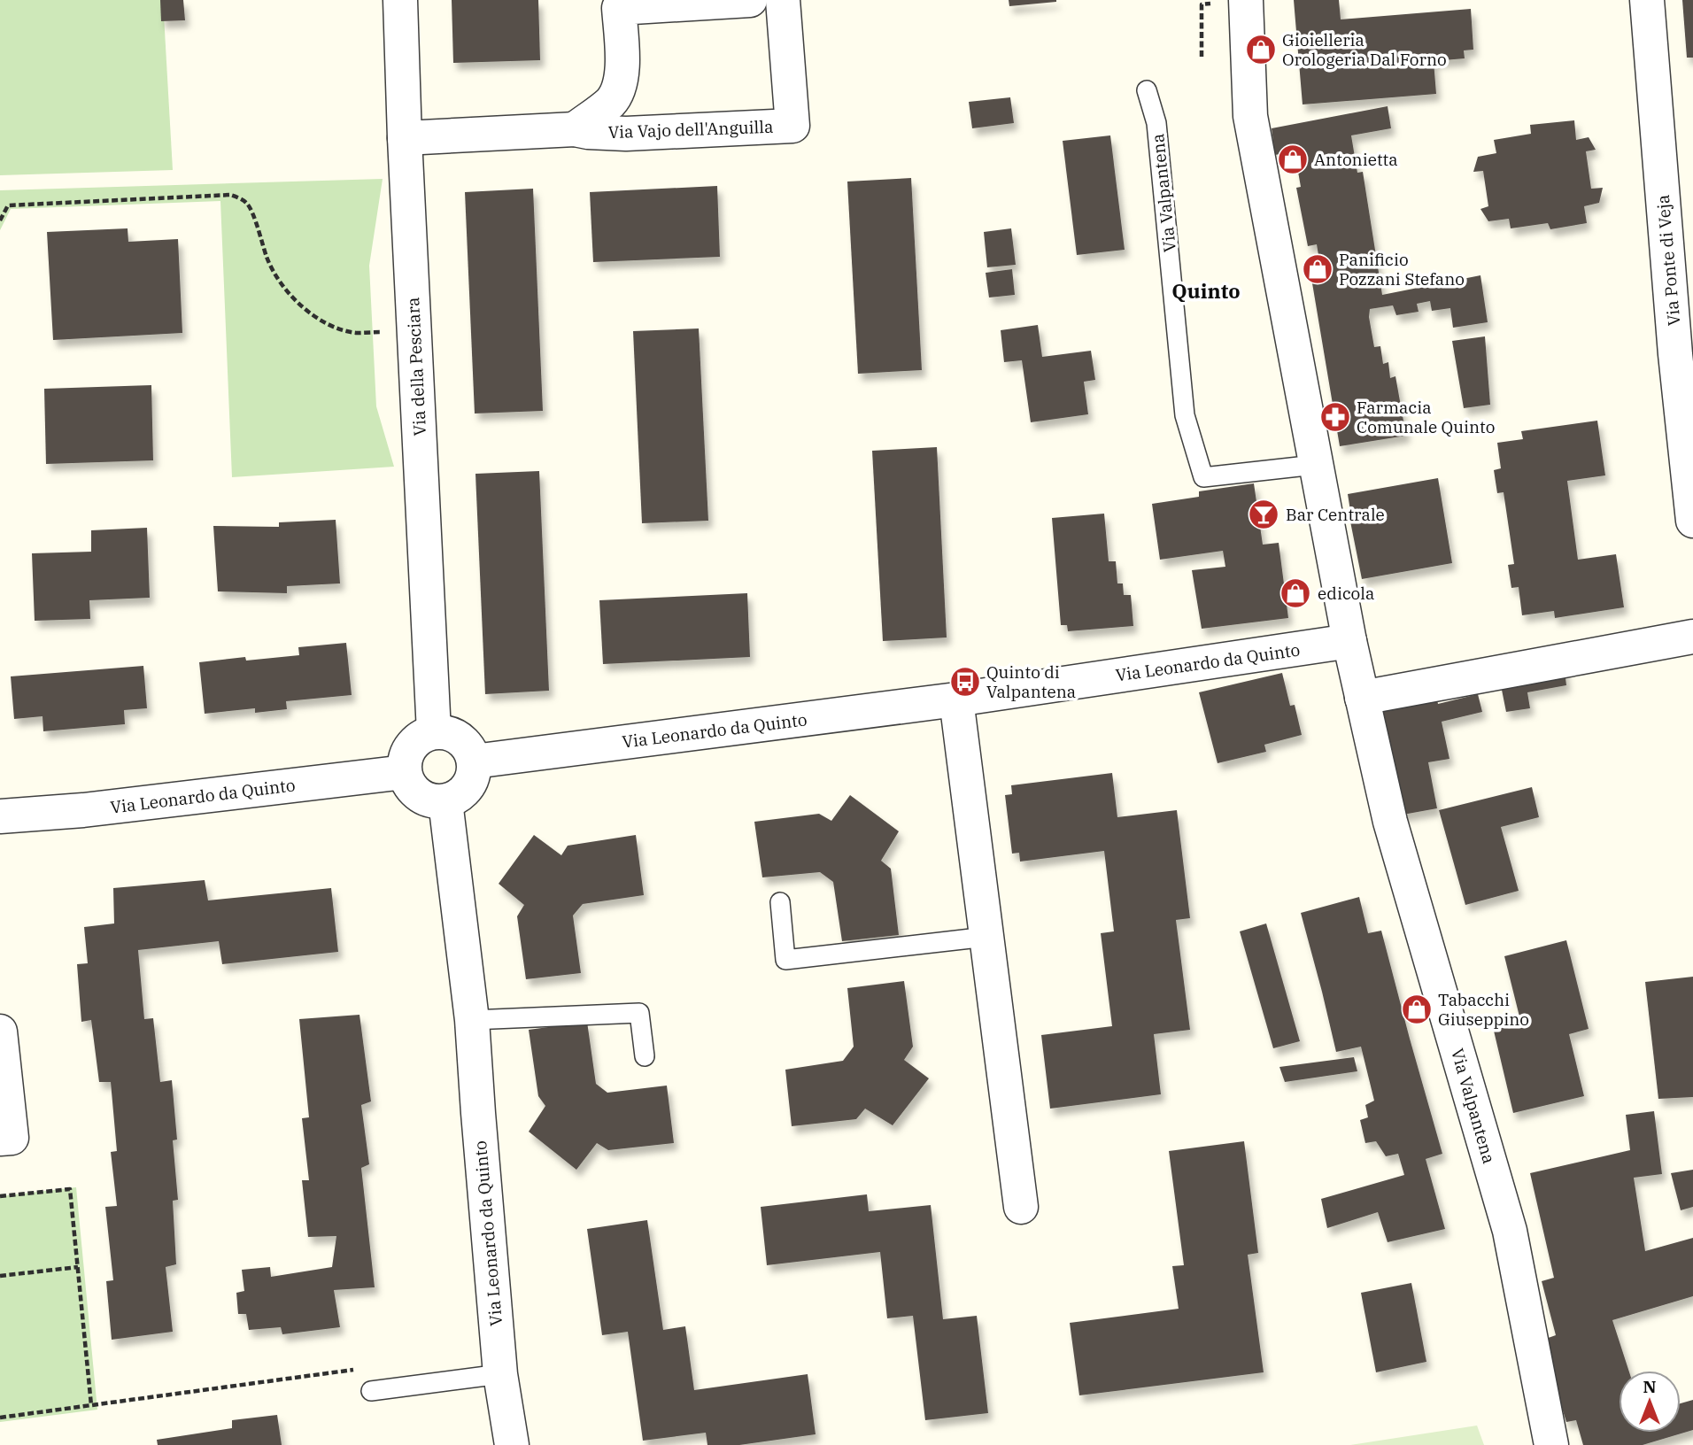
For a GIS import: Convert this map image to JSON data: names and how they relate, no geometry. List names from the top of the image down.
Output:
{
  "streets": {
    "street": [
      "Via Vajo dell'Anguilla",
      "Via Valpantena",
      "Via Ponte di Veja",
      "Via della Pesciara",
      "Via Leonardo da Quinto"
    ]
  },
  "crossings": [
    ["Via Vajo dell'Anguilla", "Via della Pesciara"],
    ["Via Valpantena", "Via Leonardo da Quinto"],
    ["Via della Pesciara", "Via Leonardo da Quinto"]
  ],
  "districts": ["Quinto"],
  "places": {
    "shop": [
      "Gioielleria Orologeria Dal Forno",
      "Antonietta",
      "Panificio Pozzani Stefano",
      "edicola",
      "Tabacchi Giuseppino"
    ],
    "pharmacy": ["Farmacia Comunale Quinto"],
    "bar": ["Bar Centrale"],
    "bus stop": ["Quinto di Valpantena"]
  },
  "north": "top"
}
